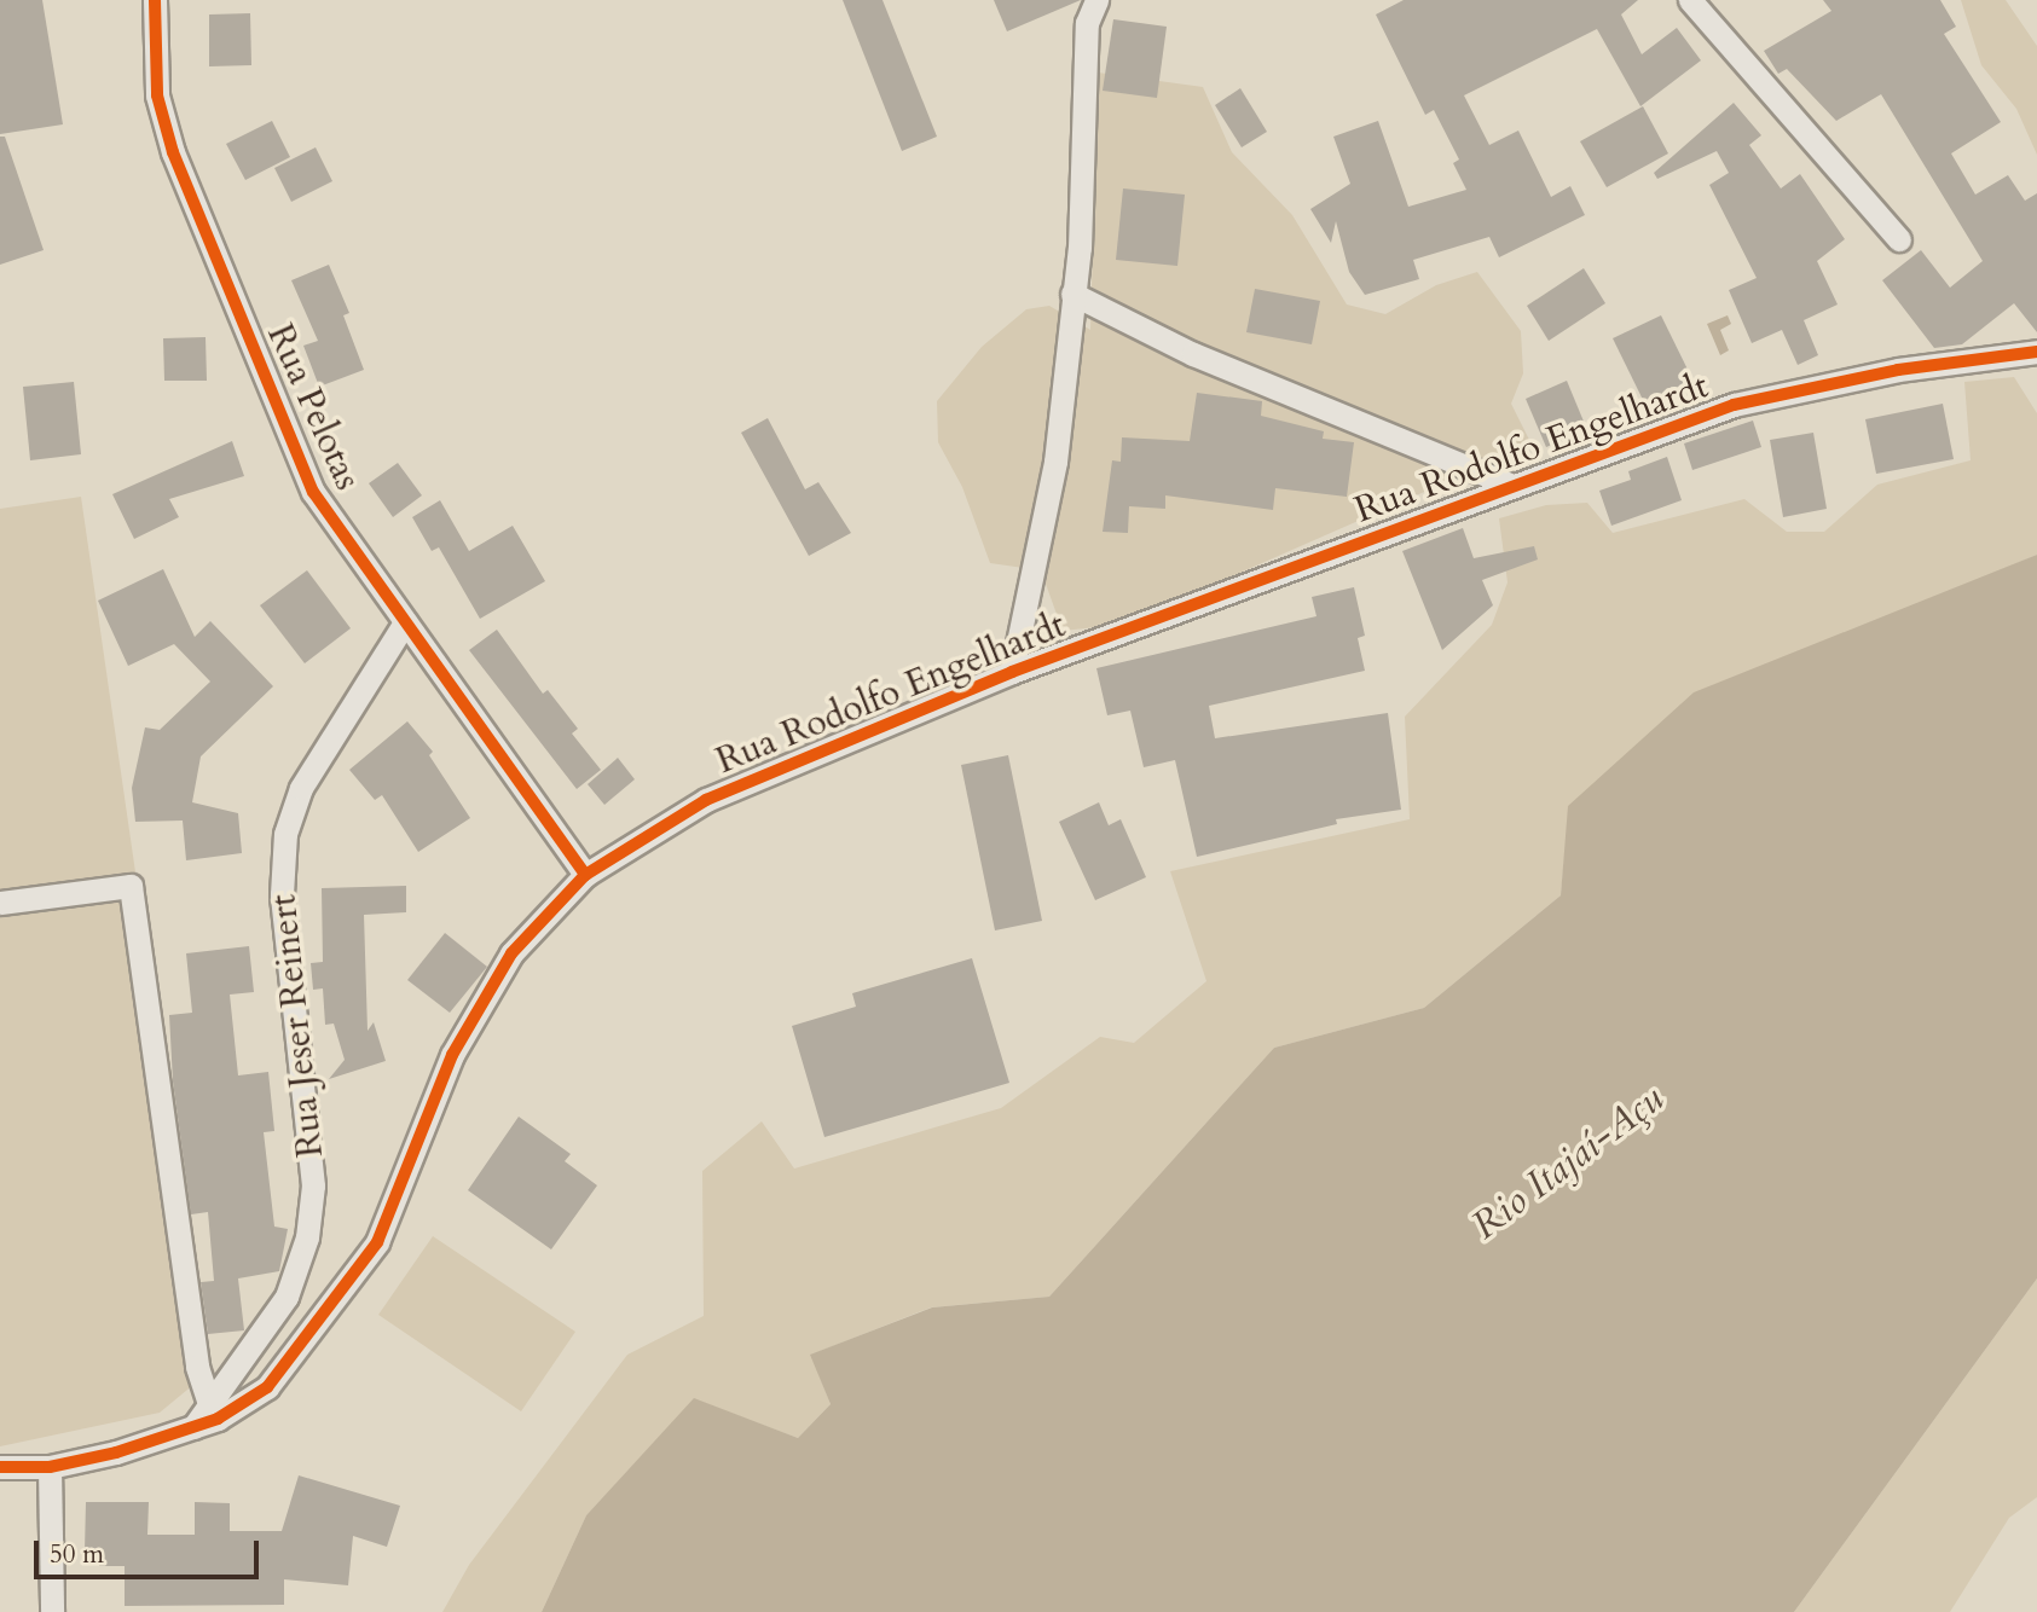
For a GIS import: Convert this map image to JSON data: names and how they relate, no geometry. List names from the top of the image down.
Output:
{
  "streets": {
    "street": ["Rua Pelotas", "Rua Rodolfo Engelhardt", "Rua Jeser Reinert"]
  },
  "crossings": [
    ["Rua Pelotas", "Rua Rodolfo Engelhardt"],
    ["Rua Pelotas", "Rua Jeser Reinert"],
    ["Rua Rodolfo Engelhardt", "Rua Jeser Reinert"]
  ],
  "water": ["Rio Itajaí-Açu"],
  "scale_bar": "50 m"
}
